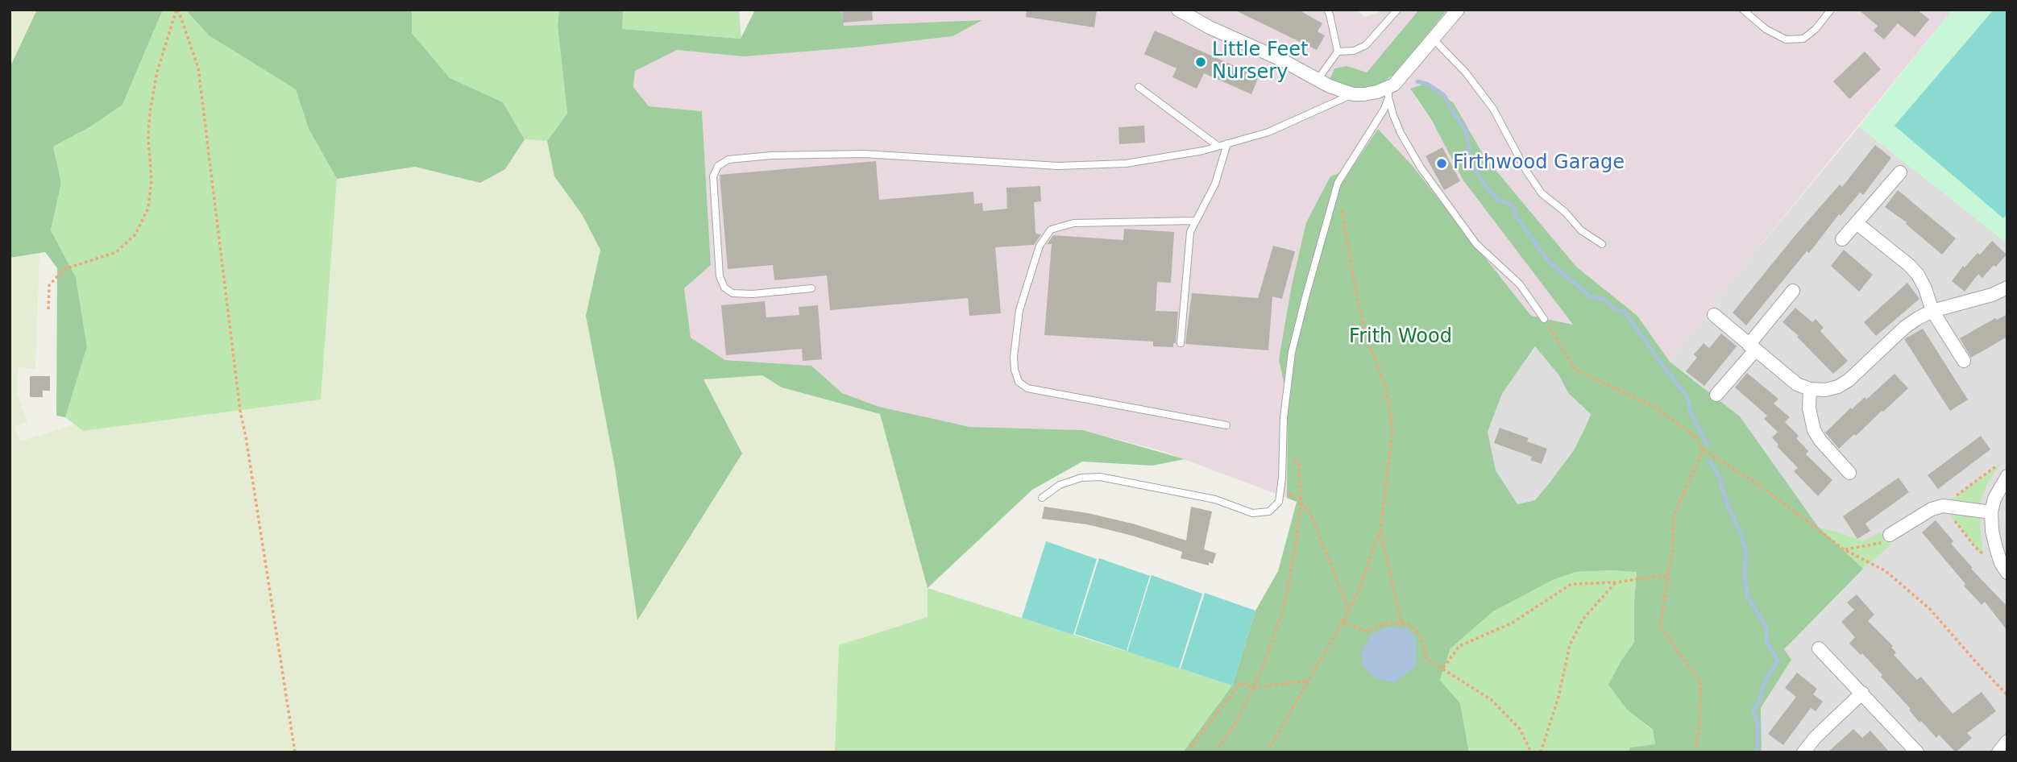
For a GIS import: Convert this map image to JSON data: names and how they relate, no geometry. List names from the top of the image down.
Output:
{
  "parks": ["Frith Wood"],
  "places": ["Little Feet Nursery", "Firthwood Garage"]
}
